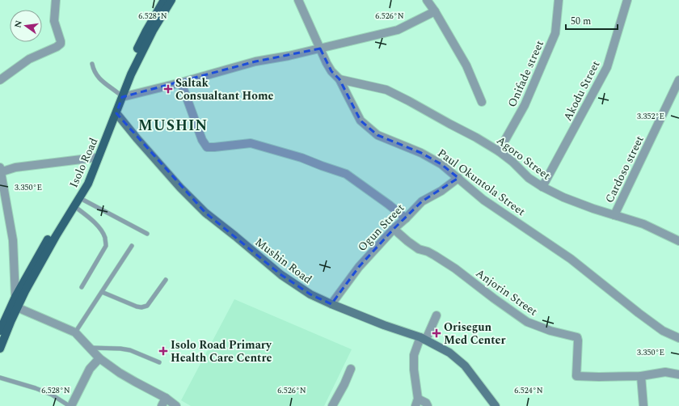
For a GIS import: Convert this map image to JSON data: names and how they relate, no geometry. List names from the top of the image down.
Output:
{
  "streets": {
    "main road": ["Isolo Road", "Mushin Road"],
    "street": [
      "Onifade street",
      "Akodu Street",
      "Agoro Street",
      "Cardoso street",
      "Paul Okuntola Street",
      "Ogun Street",
      "Anjorin Street"
    ]
  },
  "crossings": [
    ["Onifade street", "Agoro Street"],
    ["Akodu Street", "Agoro Street"],
    ["Agoro Street", "Cardoso street"],
    ["Agoro Street", "Paul Okuntola Street"],
    ["Isolo Road", "Mushin Road"],
    ["Paul Okuntola Street", "Ogun Street"],
    ["Ogun Street", "Mushin Road"],
    ["Ogun Street", "Anjorin Street"]
  ],
  "districts": ["MUSHIN"],
  "places": {
    "health": ["Saltak Consualtant Home", "Orisegun Med Center", "Isolo Road Primary Health Care Centre"]
  },
  "scale_bar": "50 m",
  "north": "left",
  "coordinates": [
    "6.528°N",
    "6.526°N",
    "3.352°E",
    "3.350°E",
    "6.524°N"
  ]
}
